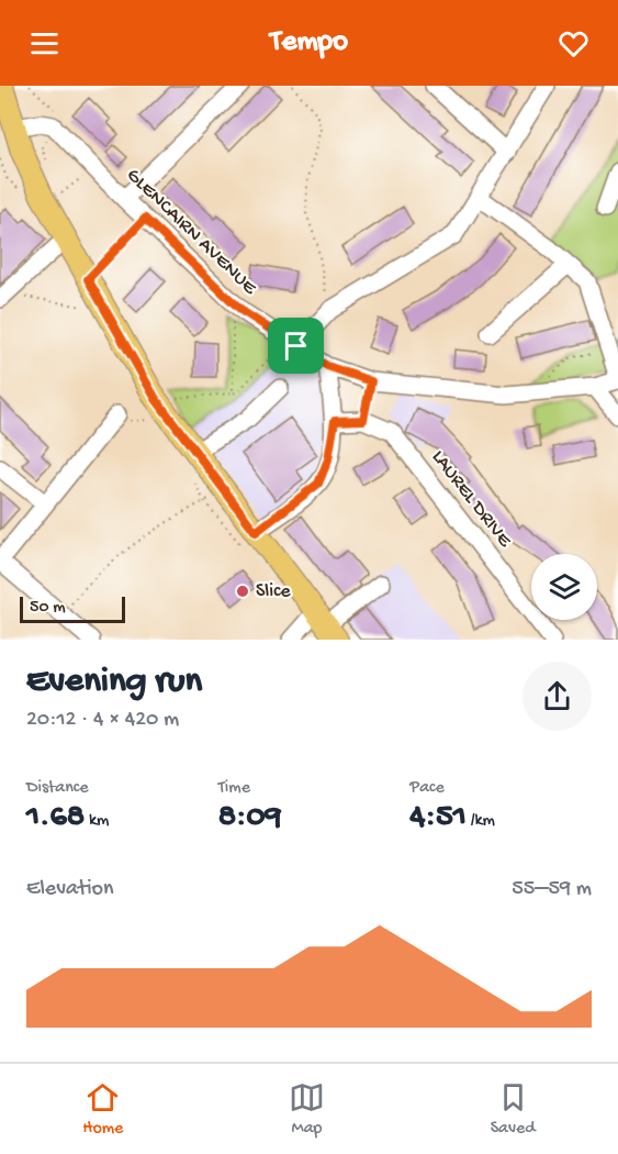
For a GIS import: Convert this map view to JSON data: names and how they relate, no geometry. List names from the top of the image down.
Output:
{
  "streets": {
    "street": ["GLENCAIRN AVENUE", "LAUREL DRIVE"]
  },
  "places": ["Slice"],
  "scale_bar": "50 m",
  "page": {
    "header": "Tempo",
    "scale": "50 m",
    "heading": ["Evening run", "20:12 · 4 × 420 m"],
    "stats": [
      ["Distance", "1.68 km"],
      ["Time", "8:09"],
      ["Pace", "4:51 /km"]
    ],
    "chart": ["Elevation", "55–59 m"],
    "tabs": ["Home", "Map", "Saved"]
  }
}
